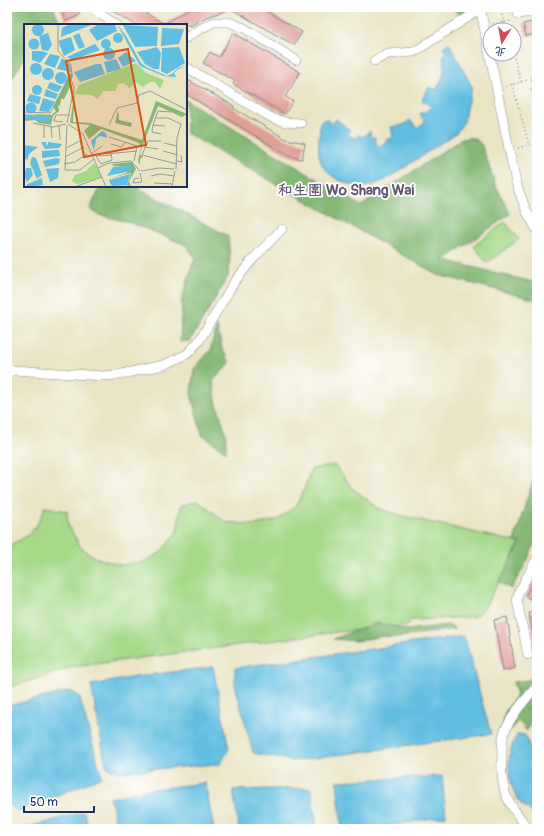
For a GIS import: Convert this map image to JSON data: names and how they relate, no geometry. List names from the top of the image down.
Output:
{
  "districts": ["和生圍 Wo Shang Wai"],
  "scale_bar": "50 m",
  "north": "bottom"
}
